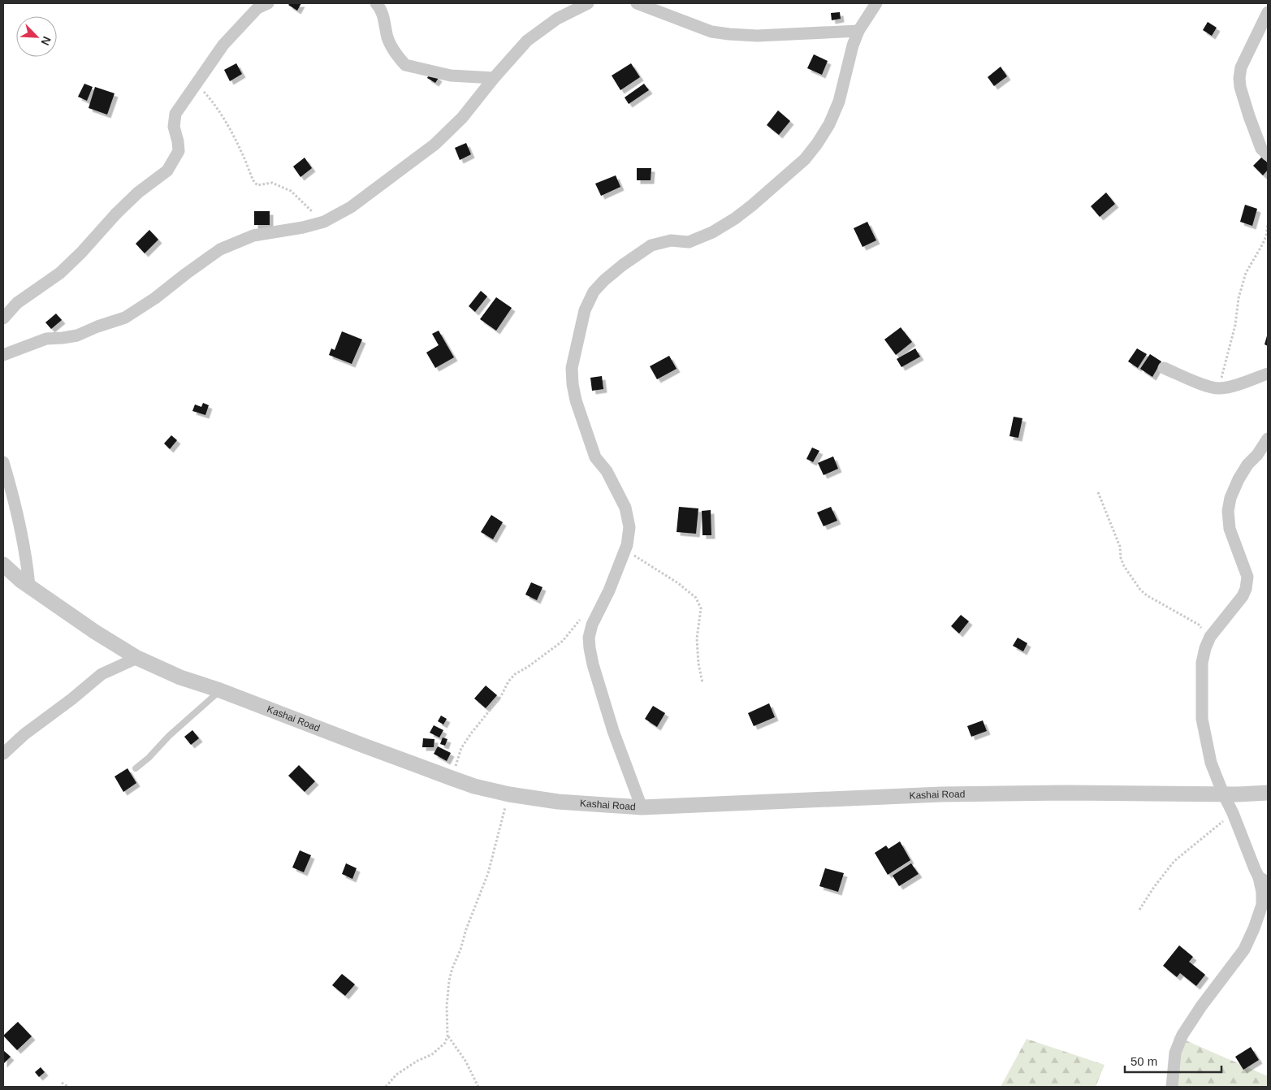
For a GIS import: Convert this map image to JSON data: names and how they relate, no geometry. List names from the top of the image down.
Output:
{
  "streets": {
    "street": ["Kashai Road"]
  },
  "scale_bar": "50 m",
  "north": "bottom right"
}
